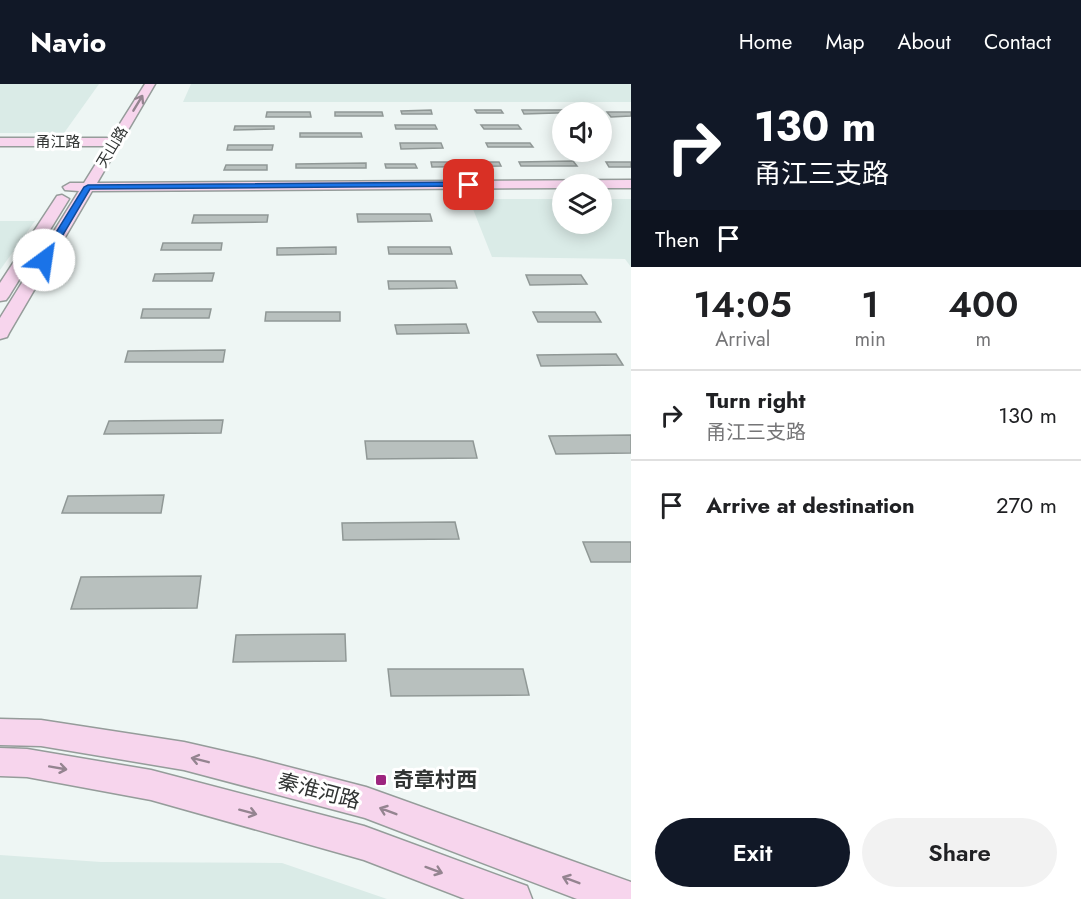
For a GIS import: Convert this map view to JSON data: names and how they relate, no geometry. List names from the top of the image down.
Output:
{
  "streets": {
    "street": ["甬江路", "天山路", "秦淮河路"]
  },
  "crossings": [
    ["甬江路", "天山路"]
  ],
  "places": {
    "transit": ["奇章村西"]
  },
  "page": {
    "header": "Navio",
    "nav": [
      "Home",
      "Map",
      "About",
      "Contact"
    ],
    "turn": ["130 m", "甬江三支路"],
    "then": "Then",
    "eta": [
      "14:05",
      "Arrival",
      "1",
      "min",
      "400",
      "m"
    ],
    "list": [
      {
        "name": "Turn right",
        "note": "甬江三支路",
        "value": "130 m"
      },
      {
        "name": "Arrive at destination",
        "value": "270 m"
      }
    ],
    "buttons": ["Exit", "Share"]
  }
}
